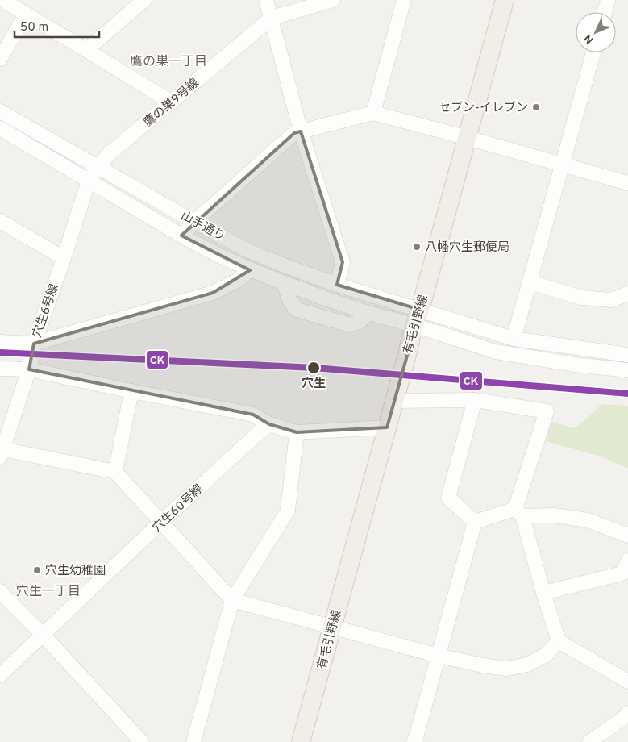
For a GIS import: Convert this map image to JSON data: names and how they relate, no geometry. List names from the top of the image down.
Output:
{
  "streets": {
    "main road": ["有毛引野線"],
    "street": [
      "鷹の巣9号線",
      "山手通り",
      "穴生6号線",
      "穴生60号線"
    ]
  },
  "crossings": [
    ["鷹の巣9号線", "山手通り"],
    ["鷹の巣9号線", "穴生6号線"],
    ["山手通り", "穴生6号線"],
    ["山手通り", "有毛引野線"]
  ],
  "districts": ["鷹の巣一丁目", "穴生一丁目"],
  "places": [
    "セブン-イレブン",
    "八幡穴生郵便局",
    "穴生",
    "穴生幼稚園"
  ],
  "lines": ["transit line CK"],
  "scale_bar": "50 m",
  "north": "bottom left"
}
